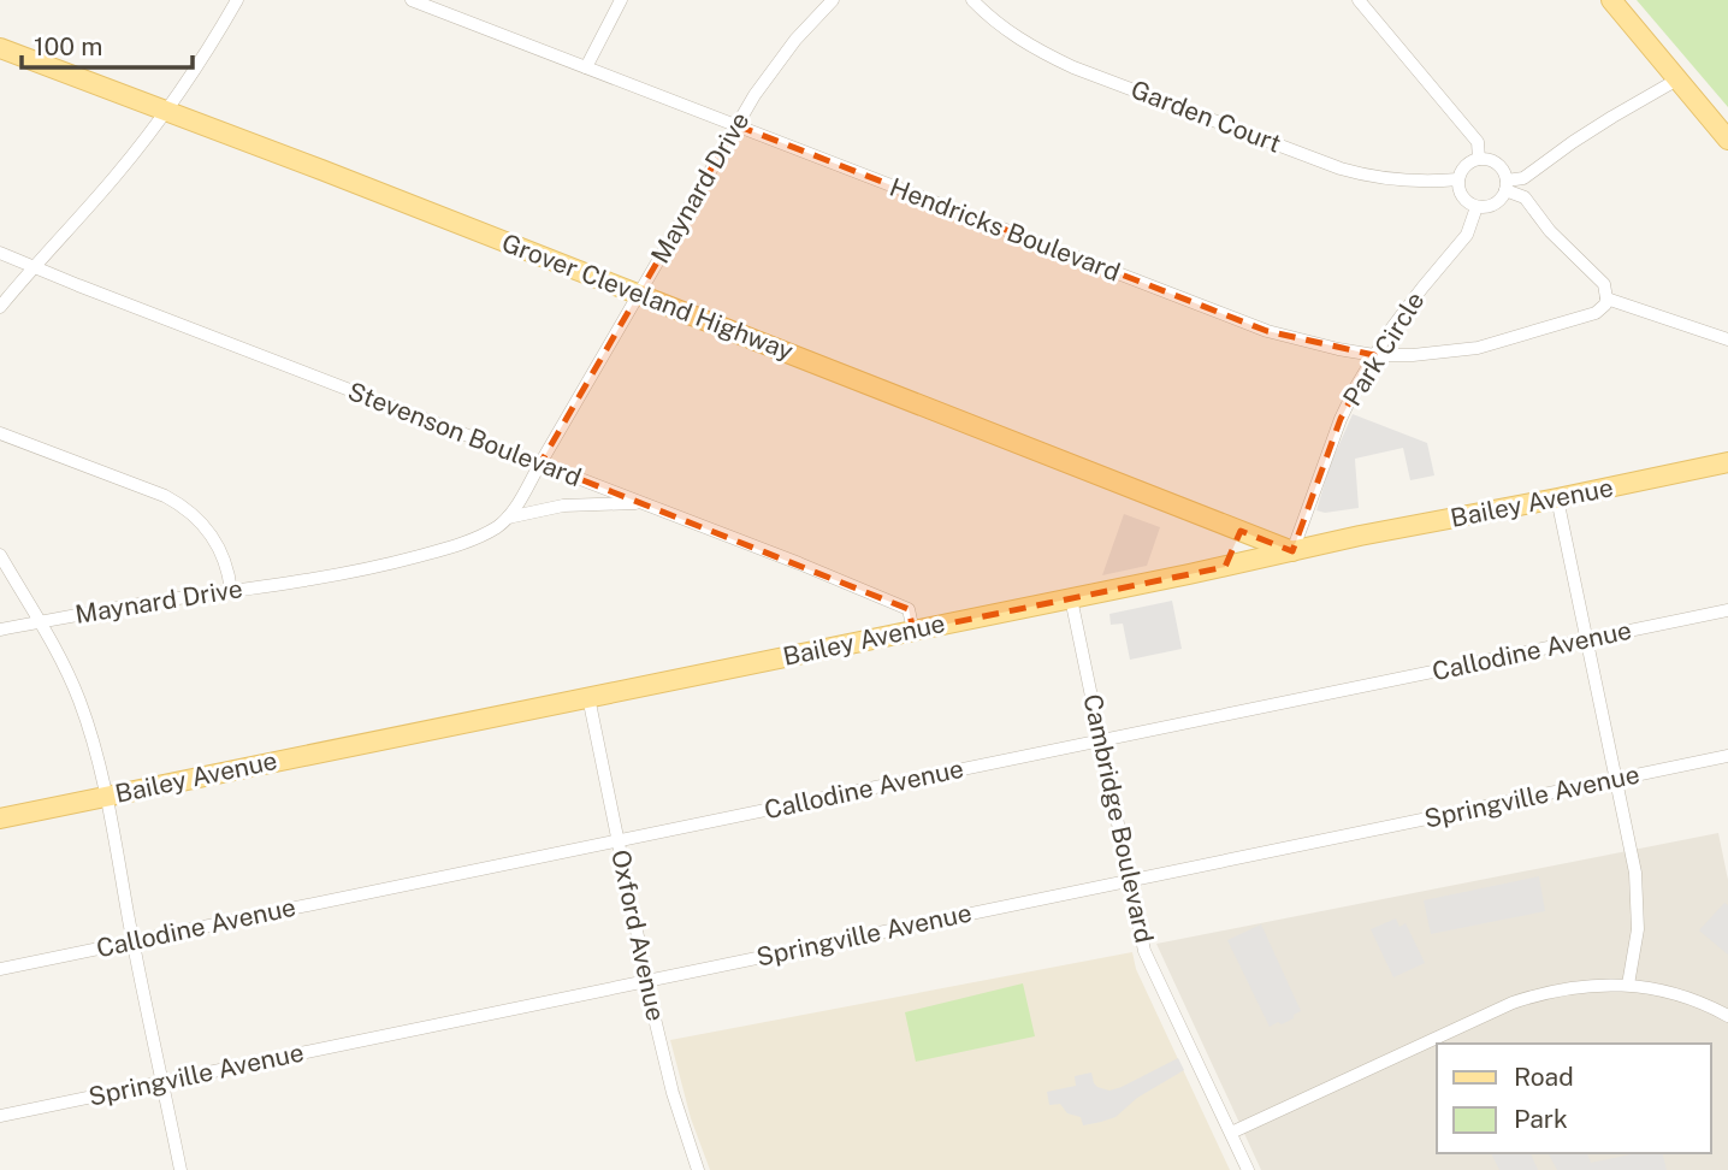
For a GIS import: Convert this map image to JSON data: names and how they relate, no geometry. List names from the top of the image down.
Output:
{
  "streets": {
    "main road": ["Grover Cleveland Highway", "Bailey Avenue"],
    "street": [
      "Garden Court",
      "Maynard Drive",
      "Hendricks Boulevard",
      "Park Circle",
      "Stevenson Boulevard",
      "Callodine Avenue",
      "Springville Avenue",
      "Cambridge Boulevard",
      "Oxford Avenue"
    ]
  },
  "crossings": [
    ["Garden Court", "Park Circle"],
    ["Maynard Drive", "Hendricks Boulevard"],
    ["Maynard Drive", "Grover Cleveland Highway"],
    ["Maynard Drive", "Stevenson Boulevard"],
    ["Hendricks Boulevard", "Park Circle"],
    ["Grover Cleveland Highway", "Park Circle"],
    ["Grover Cleveland Highway", "Bailey Avenue"],
    ["Park Circle", "Bailey Avenue"],
    ["Stevenson Boulevard", "Bailey Avenue"],
    ["Bailey Avenue", "Cambridge Boulevard"],
    ["Bailey Avenue", "Oxford Avenue"],
    ["Callodine Avenue", "Cambridge Boulevard"],
    ["Callodine Avenue", "Oxford Avenue"],
    ["Springville Avenue", "Cambridge Boulevard"],
    ["Springville Avenue", "Oxford Avenue"]
  ],
  "legend": ["Road", "Park"],
  "scale_bar": "100 m"
}
